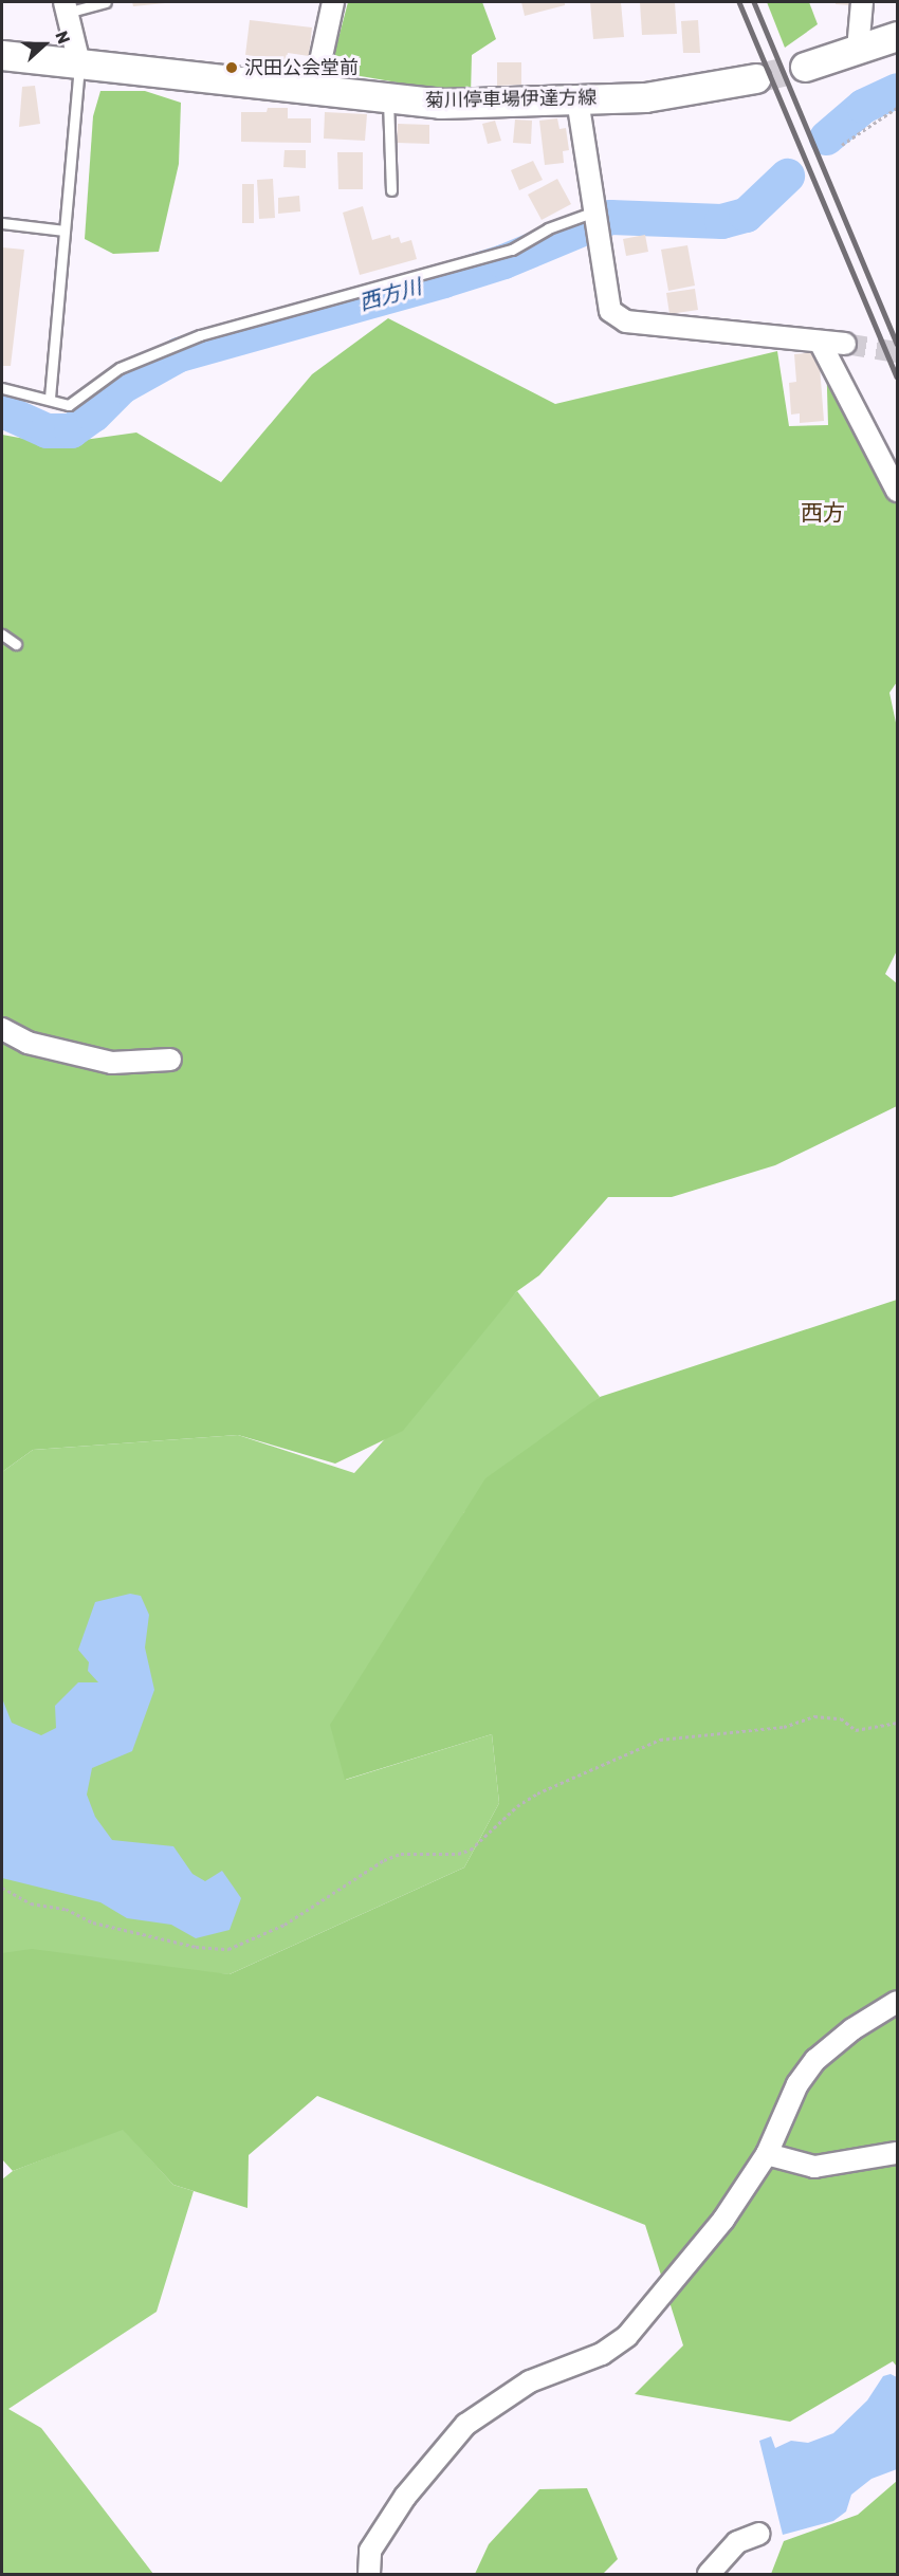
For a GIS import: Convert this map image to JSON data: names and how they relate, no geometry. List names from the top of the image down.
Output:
{
  "streets": {
    "main road": ["菊川停車場伊達方線"]
  },
  "districts": ["西方"],
  "water": ["西方川"],
  "places": ["沢田公会堂前"],
  "north": "right"
}
